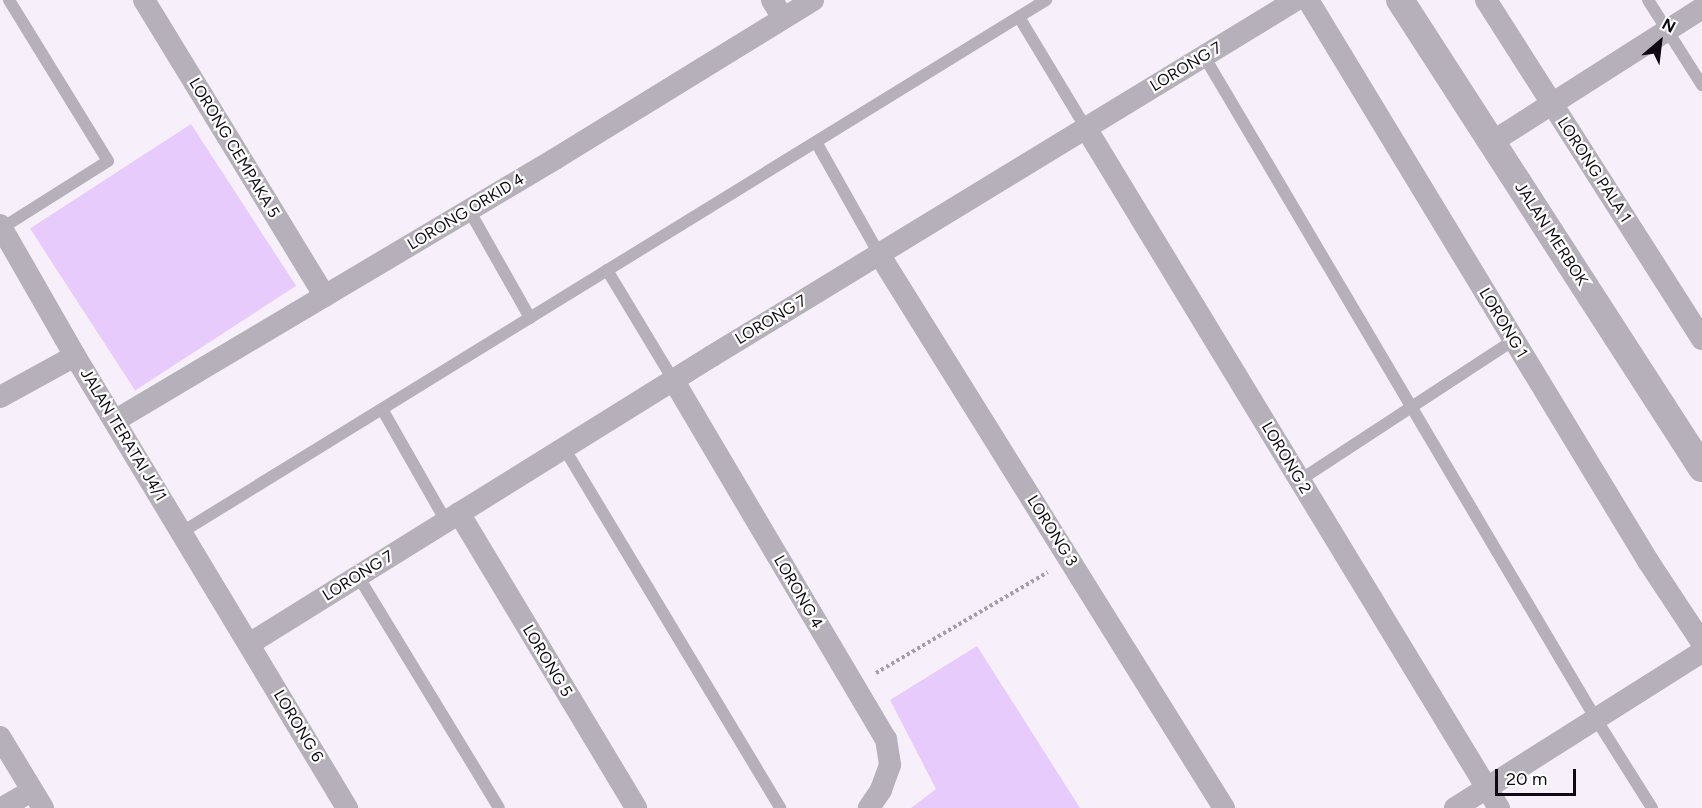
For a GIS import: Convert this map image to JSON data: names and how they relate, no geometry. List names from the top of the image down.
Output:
{
  "streets": {
    "street": [
      "LORONG 7",
      "LORONG CEMPAKA 5",
      "LORONG PALA 1",
      "LORONG ORKID 4",
      "JALAN MERBOK",
      "LORONG 1",
      "JALAN TERATAI J4/1",
      "LORONG 2",
      "LORONG 3",
      "LORONG 4",
      "LORONG 5",
      "LORONG 6"
    ]
  },
  "crossings": [
    ["LORONG 7", "JALAN TERATAI J4/1"],
    ["LORONG 7", "LORONG 2"],
    ["LORONG 7", "LORONG 3"],
    ["LORONG 7", "LORONG 4"],
    ["LORONG 7", "LORONG 5"],
    ["LORONG 7", "LORONG 6"],
    ["LORONG CEMPAKA 5", "LORONG ORKID 4"],
    ["LORONG ORKID 4", "JALAN TERATAI J4/1"],
    ["JALAN TERATAI J4/1", "LORONG 6"]
  ],
  "scale_bar": "20 m",
  "north": "top right"
}
